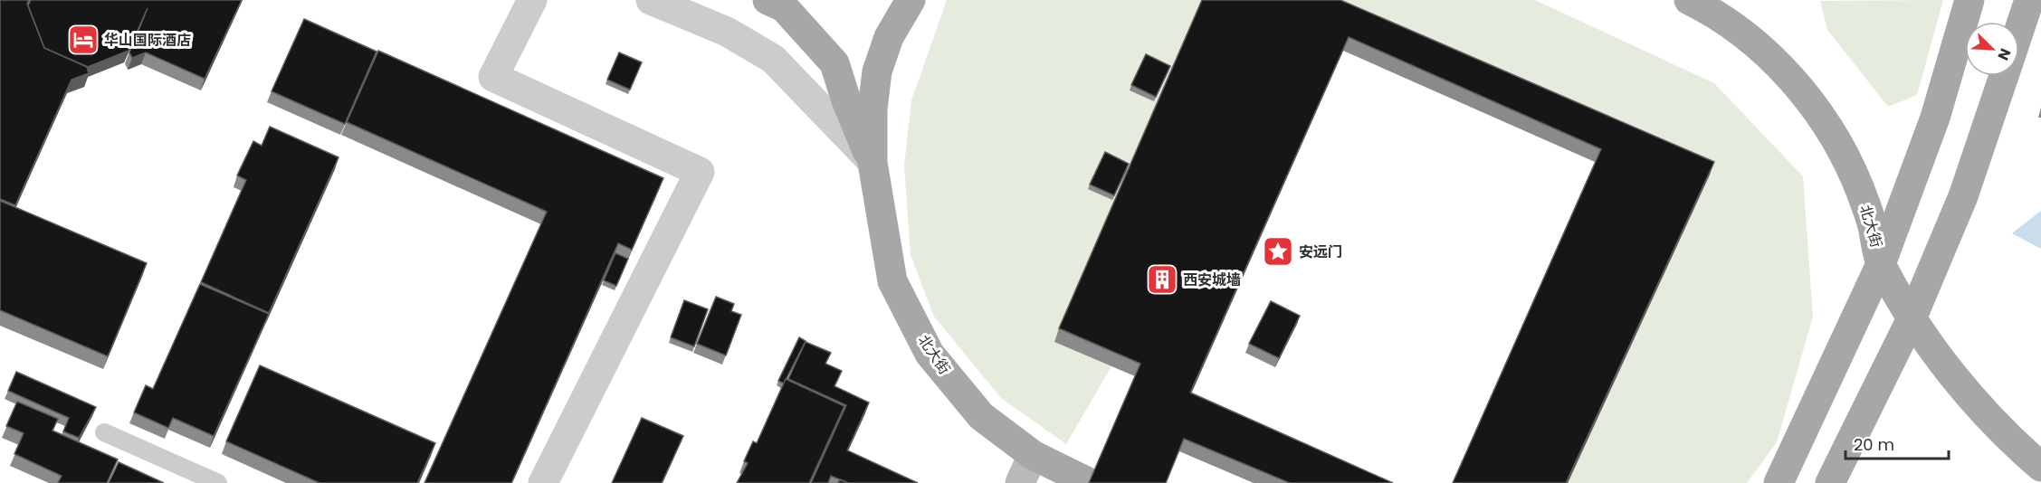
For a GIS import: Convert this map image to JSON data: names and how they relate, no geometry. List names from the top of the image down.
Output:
{
  "streets": {
    "main road": ["北大街"]
  },
  "places": {
    "hotel": ["华山国际酒店"],
    "place": ["安远门"],
    "building": ["西安城墙"]
  },
  "scale_bar": "20 m",
  "north": "bottom right"
}
